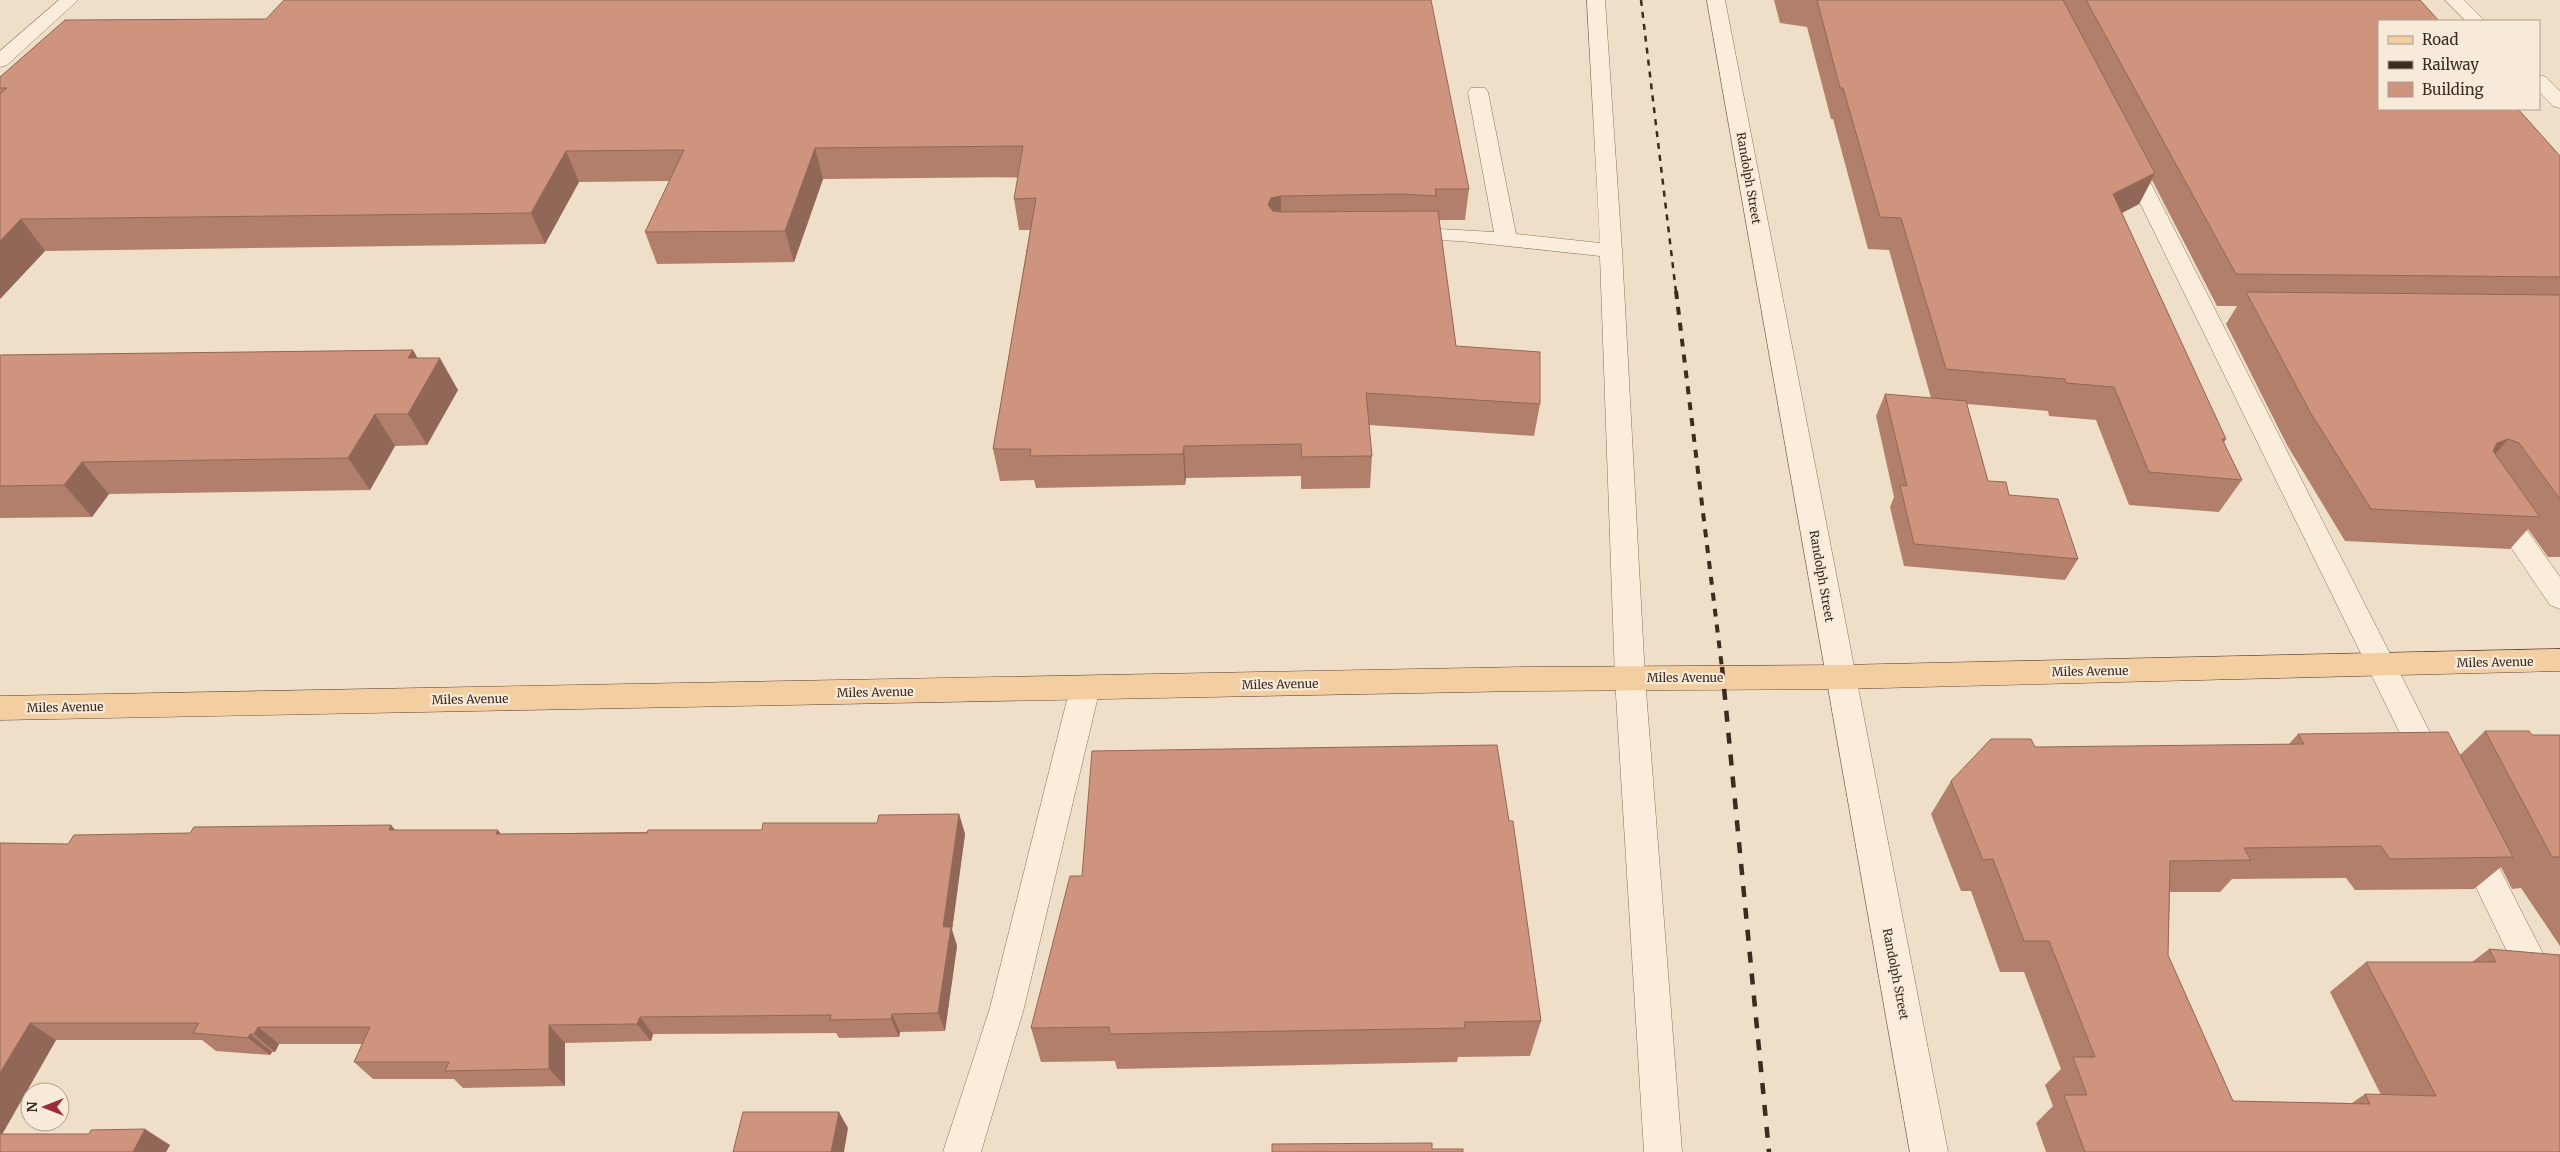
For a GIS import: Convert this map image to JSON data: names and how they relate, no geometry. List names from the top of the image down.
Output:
{
  "streets": {
    "main road": ["Miles Avenue"],
    "street": ["Randolph Street"]
  },
  "crossings": [
    ["Randolph Street", "Miles Avenue"]
  ],
  "legend": ["Road", "Railway", "Building"],
  "north": "left"
}
